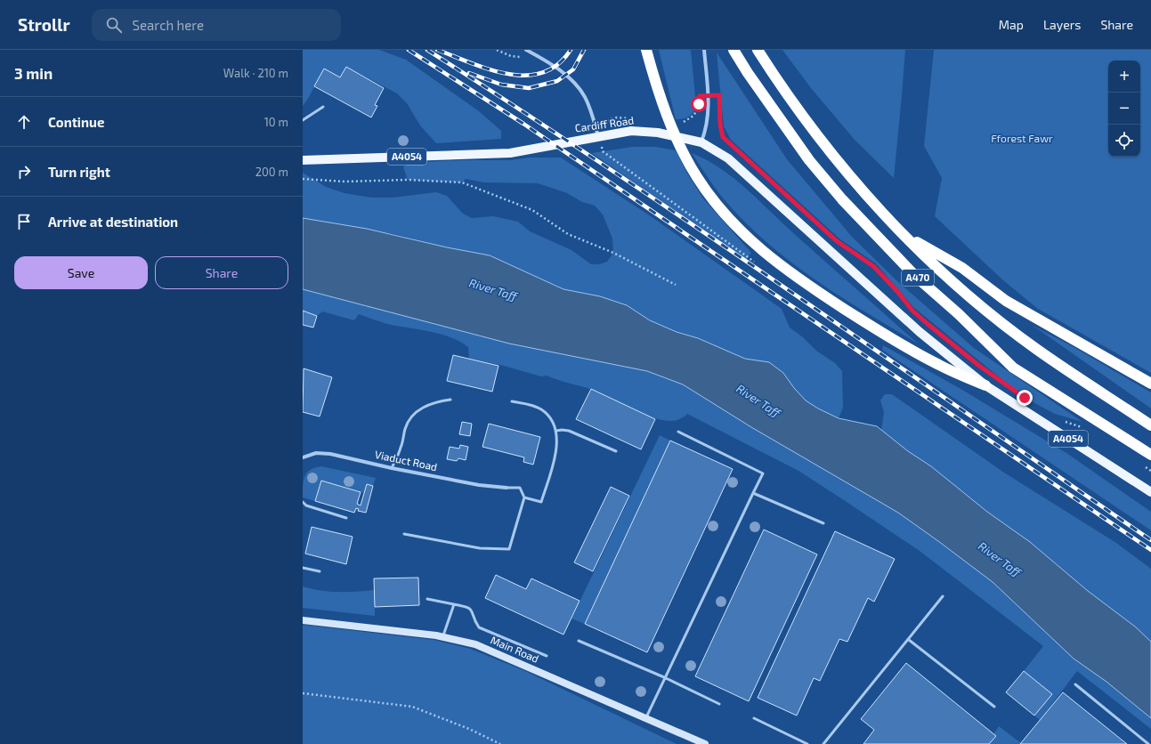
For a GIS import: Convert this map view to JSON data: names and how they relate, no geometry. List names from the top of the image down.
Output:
{
  "streets": {
    "highway": ["A470"],
    "main road": ["Cardiff Road", "A4054"],
    "street": ["Viaduct Road", "Main Road"]
  },
  "water": ["River Taff"],
  "parks": ["Fforest Fawr"],
  "page": {
    "header": "Strollr",
    "search": "Search here",
    "nav": ["Map", "Layers", "Share"],
    "heading": ["3 min", "Walk · 210 m"],
    "map_buttons": ["+", "−"],
    "list": [
      ["Continue", "10 m"],
      ["Turn right", "200 m"],
      "Arrive at destination"
    ],
    "buttons": ["Save", "Share"]
  }
}
